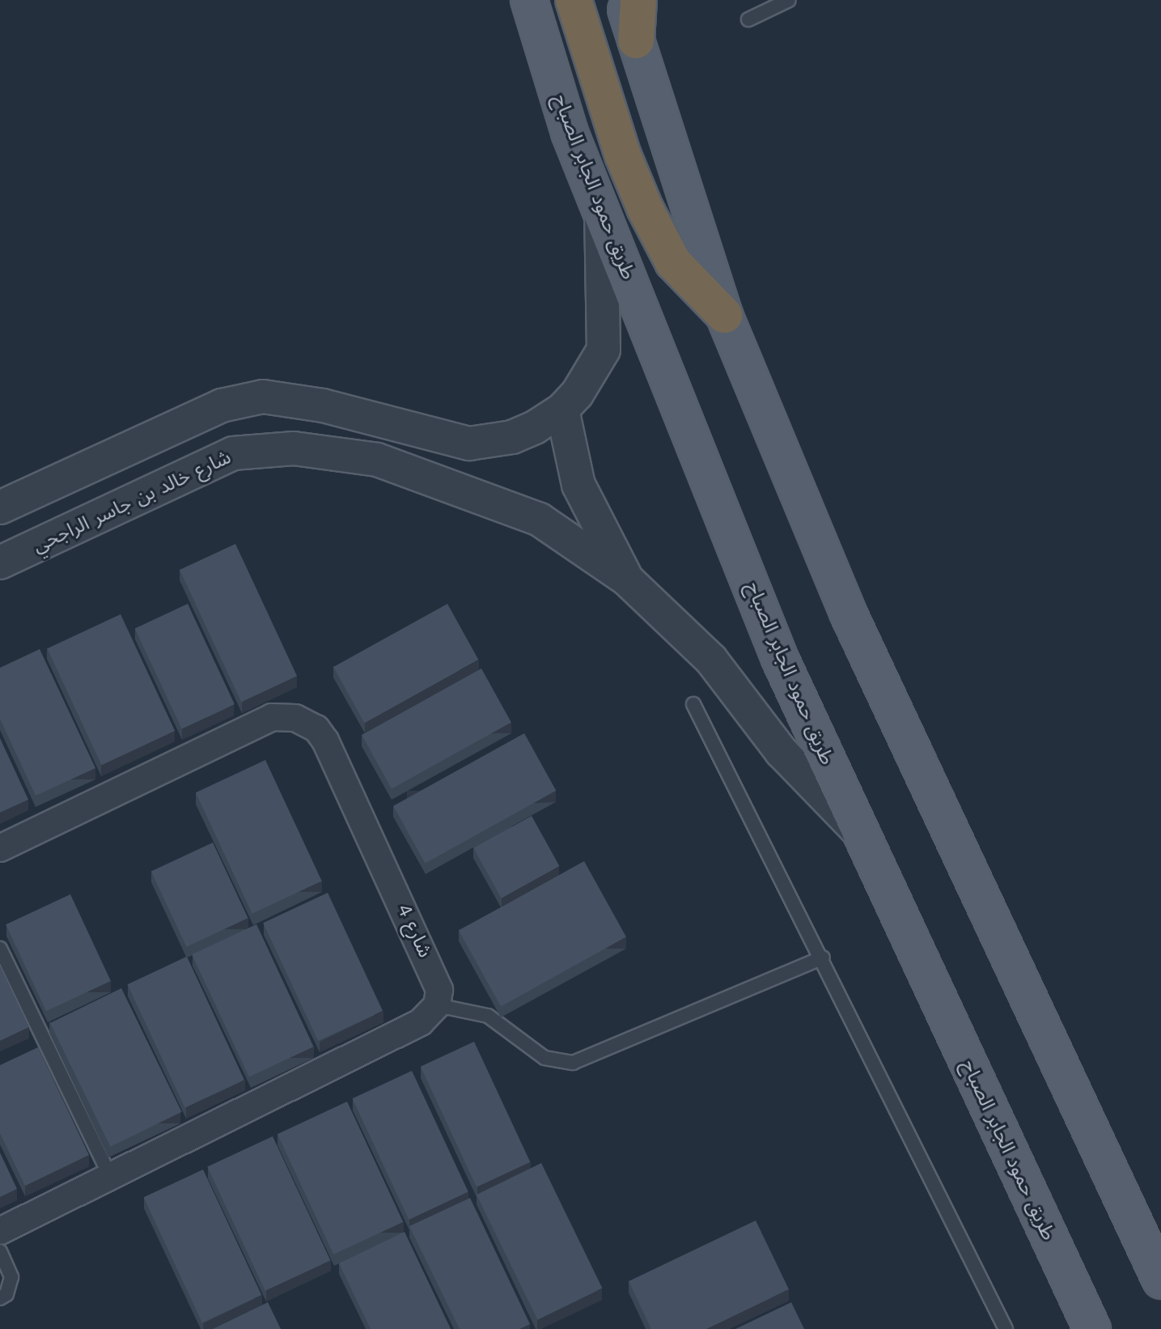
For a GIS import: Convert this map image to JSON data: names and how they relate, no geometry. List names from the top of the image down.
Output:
{
  "streets": {
    "main road": ["طريق حمود الجابر الصباح"],
    "street": ["شارع خالد بن جاسر الراجحي", "شارع 4"]
  },
  "crossings": [
    ["طريق حمود الجابر الصباح", "شارع خالد بن جاسر الراجحي"]
  ]
}
